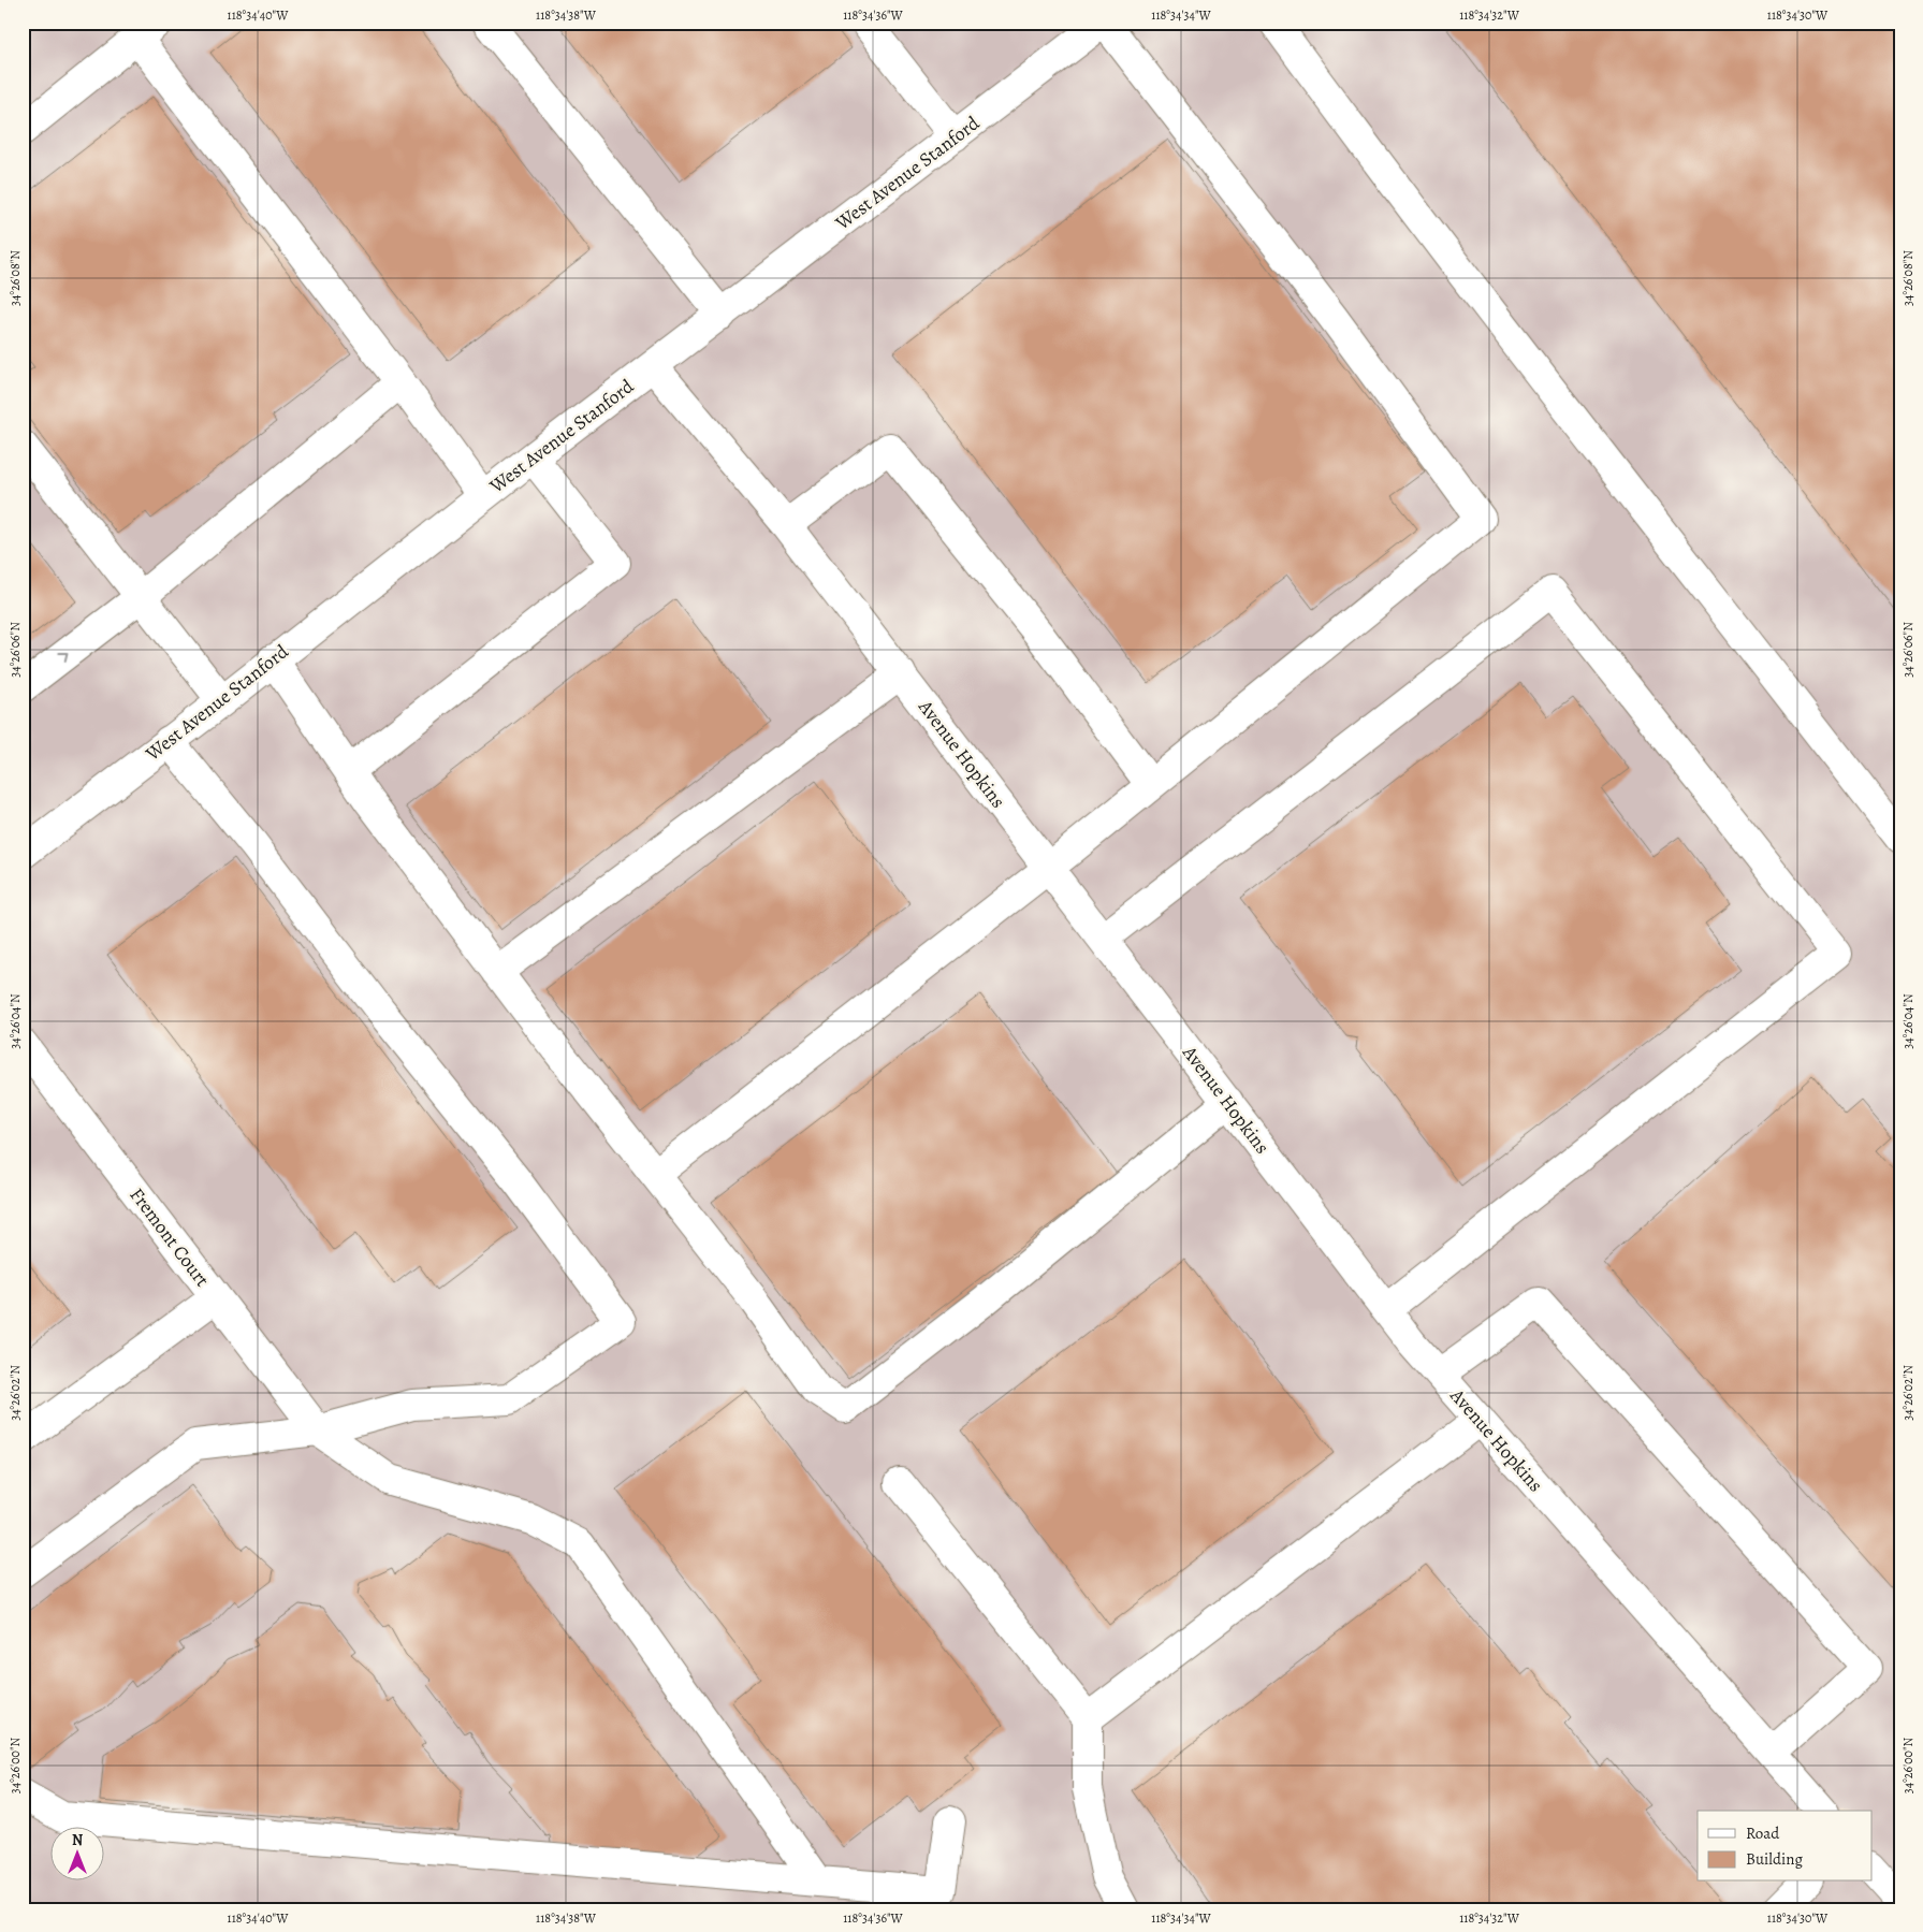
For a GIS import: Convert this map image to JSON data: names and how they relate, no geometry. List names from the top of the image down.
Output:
{
  "streets": {
    "street": ["West Avenue Stanford", "Avenue Hopkins", "Fremont Court"]
  },
  "crossings": [
    ["West Avenue Stanford", "Avenue Hopkins"]
  ],
  "legend": ["Road", "Building"],
  "north": "top",
  "coordinates": [
    "118°34'40\"W",
    "118°34'38\"W",
    "118°34'36\"W",
    "118°34'34\"W",
    "118°34'32\"W",
    "118°34'30\"W",
    "34°26'08\"N",
    "34°26'06\"N",
    "34°26'04\"N",
    "34°26'02\"N",
    "34°26'00\"N"
  ]
}
